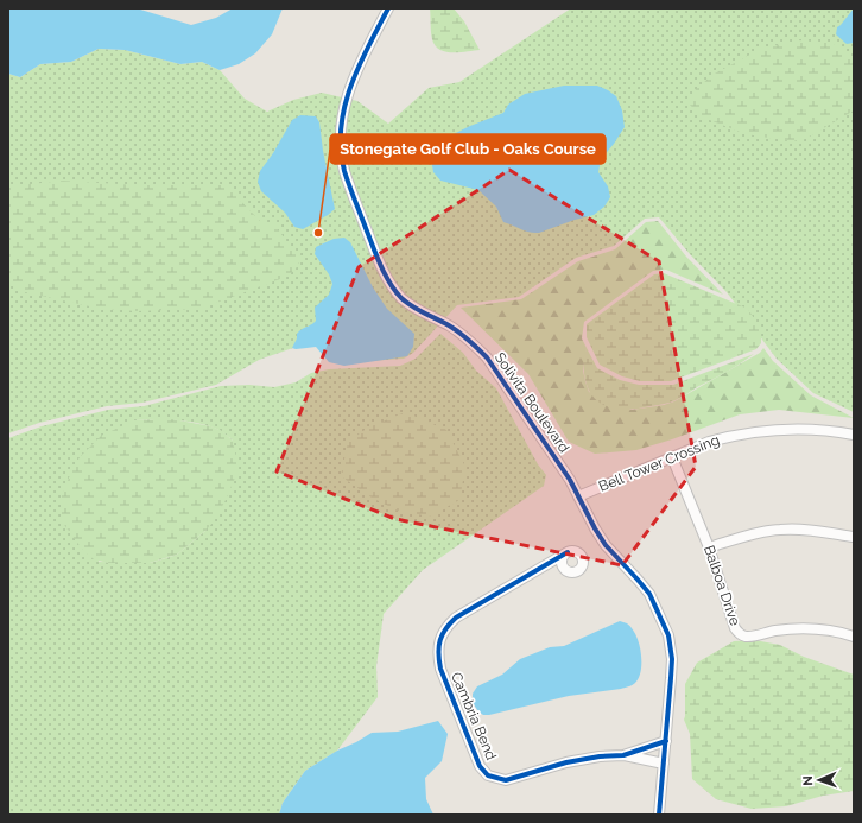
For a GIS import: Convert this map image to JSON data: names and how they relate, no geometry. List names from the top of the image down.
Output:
{
  "streets": {
    "street": [
      "Solivita Boulevard",
      "Bell Tower Crossing",
      "Balboa Drive",
      "Cambria Bend"
    ]
  },
  "crossings": [
    ["Solivita Boulevard", "Bell Tower Crossing"],
    ["Solivita Boulevard", "Cambria Bend"],
    ["Bell Tower Crossing", "Balboa Drive"]
  ],
  "places": ["Stonegate Golf Club - Oaks Course"],
  "north": "left"
}
